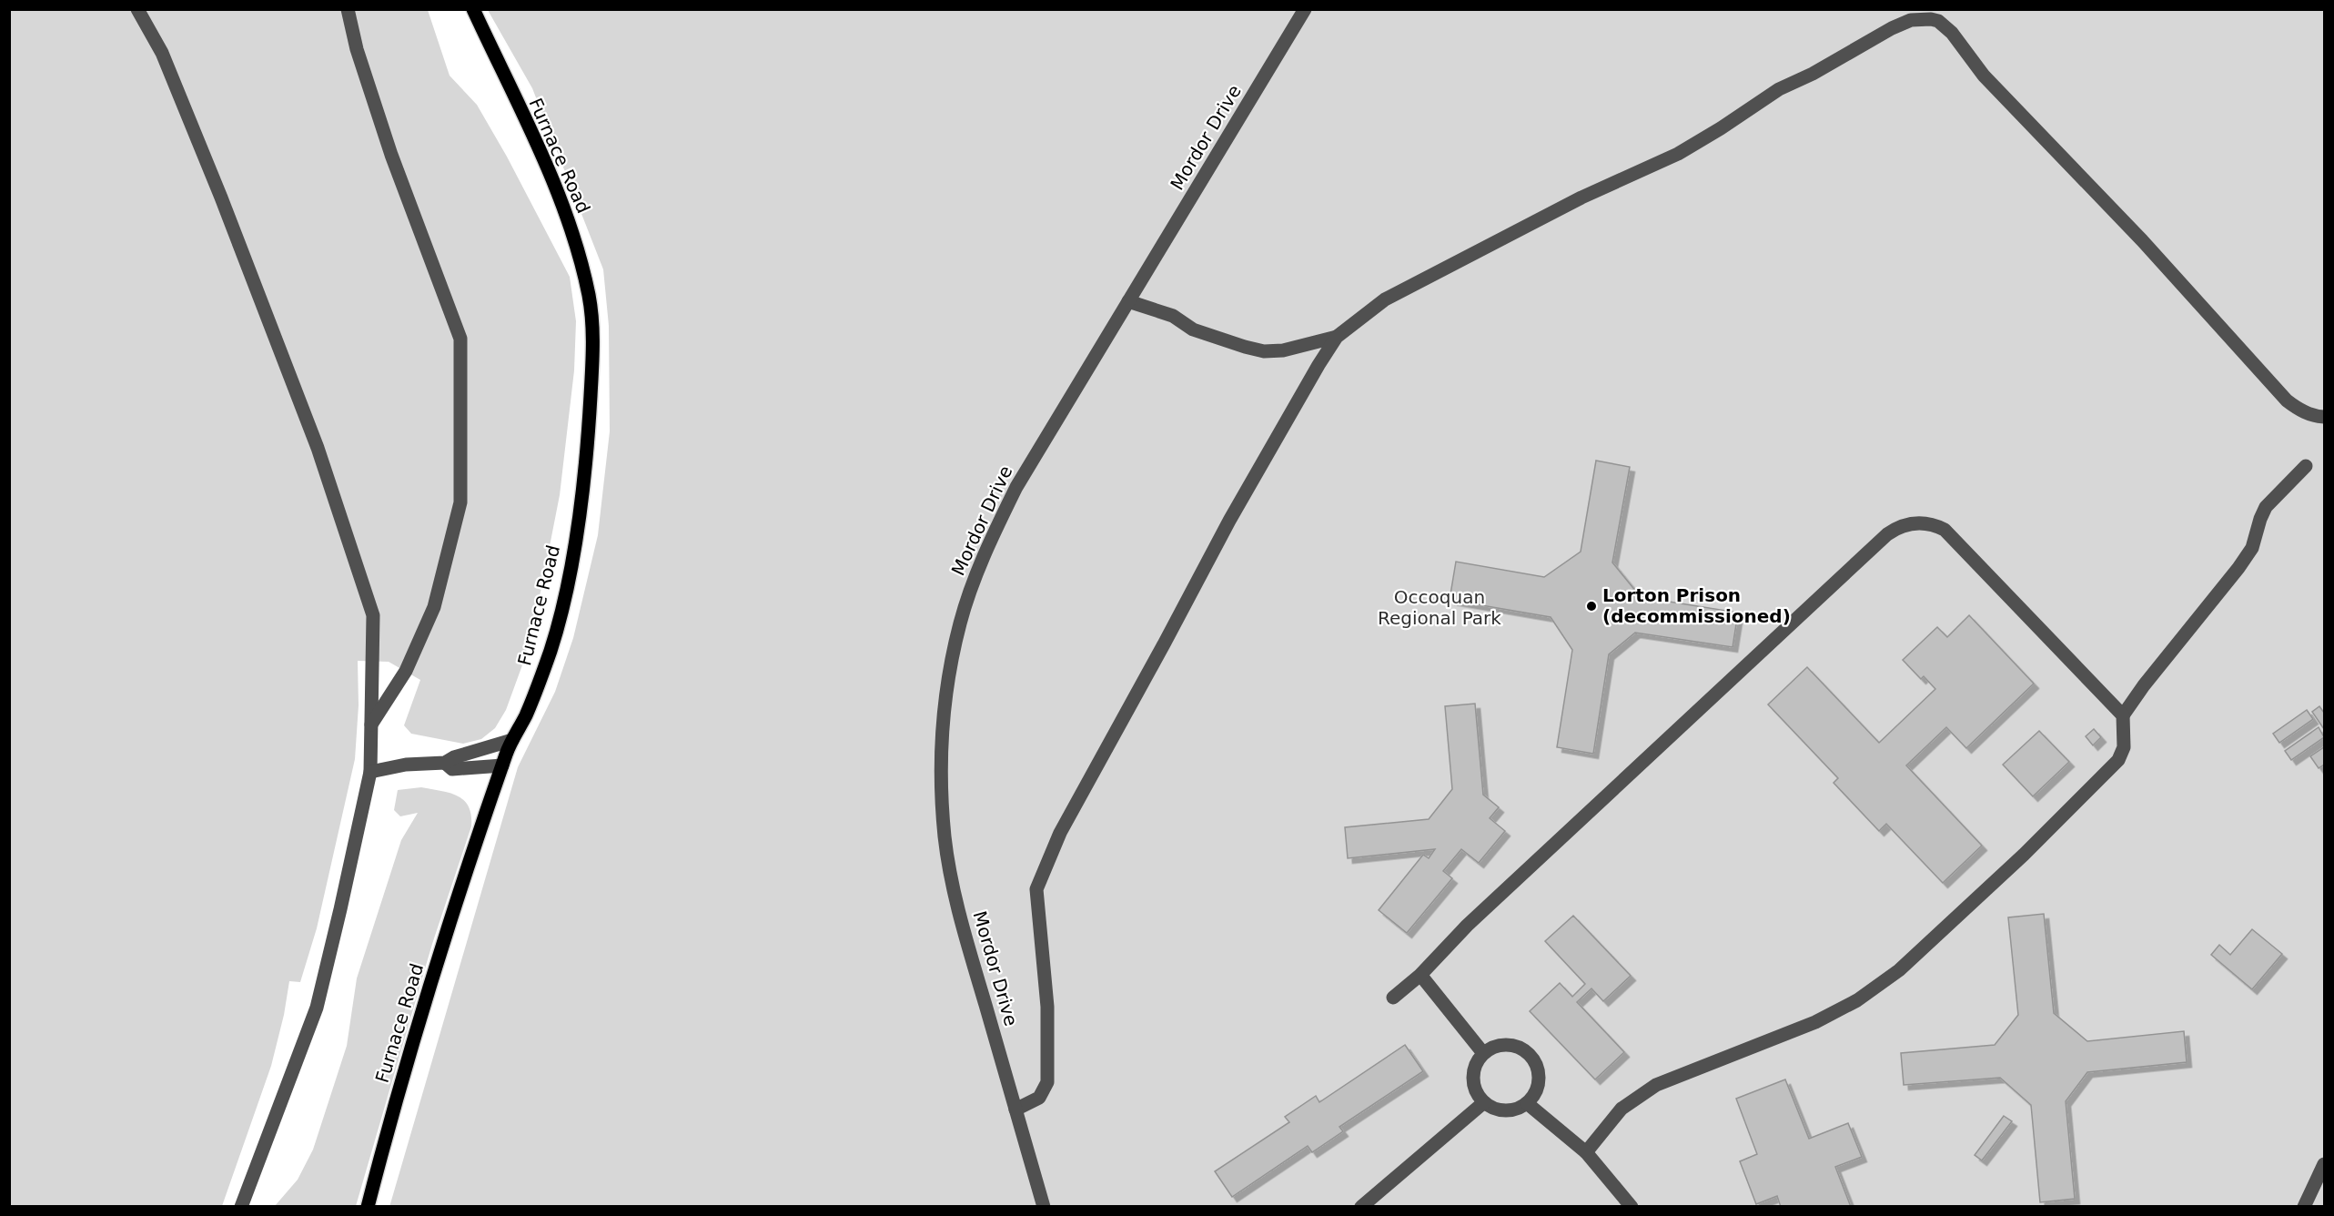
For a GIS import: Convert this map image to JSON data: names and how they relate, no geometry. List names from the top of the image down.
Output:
{
  "streets": {
    "main road": ["Furnace Road"],
    "street": ["Mordor Drive"]
  },
  "parks": ["Occoquan Regional Park"],
  "places": ["Lorton Prison (decommissioned)"]
}
